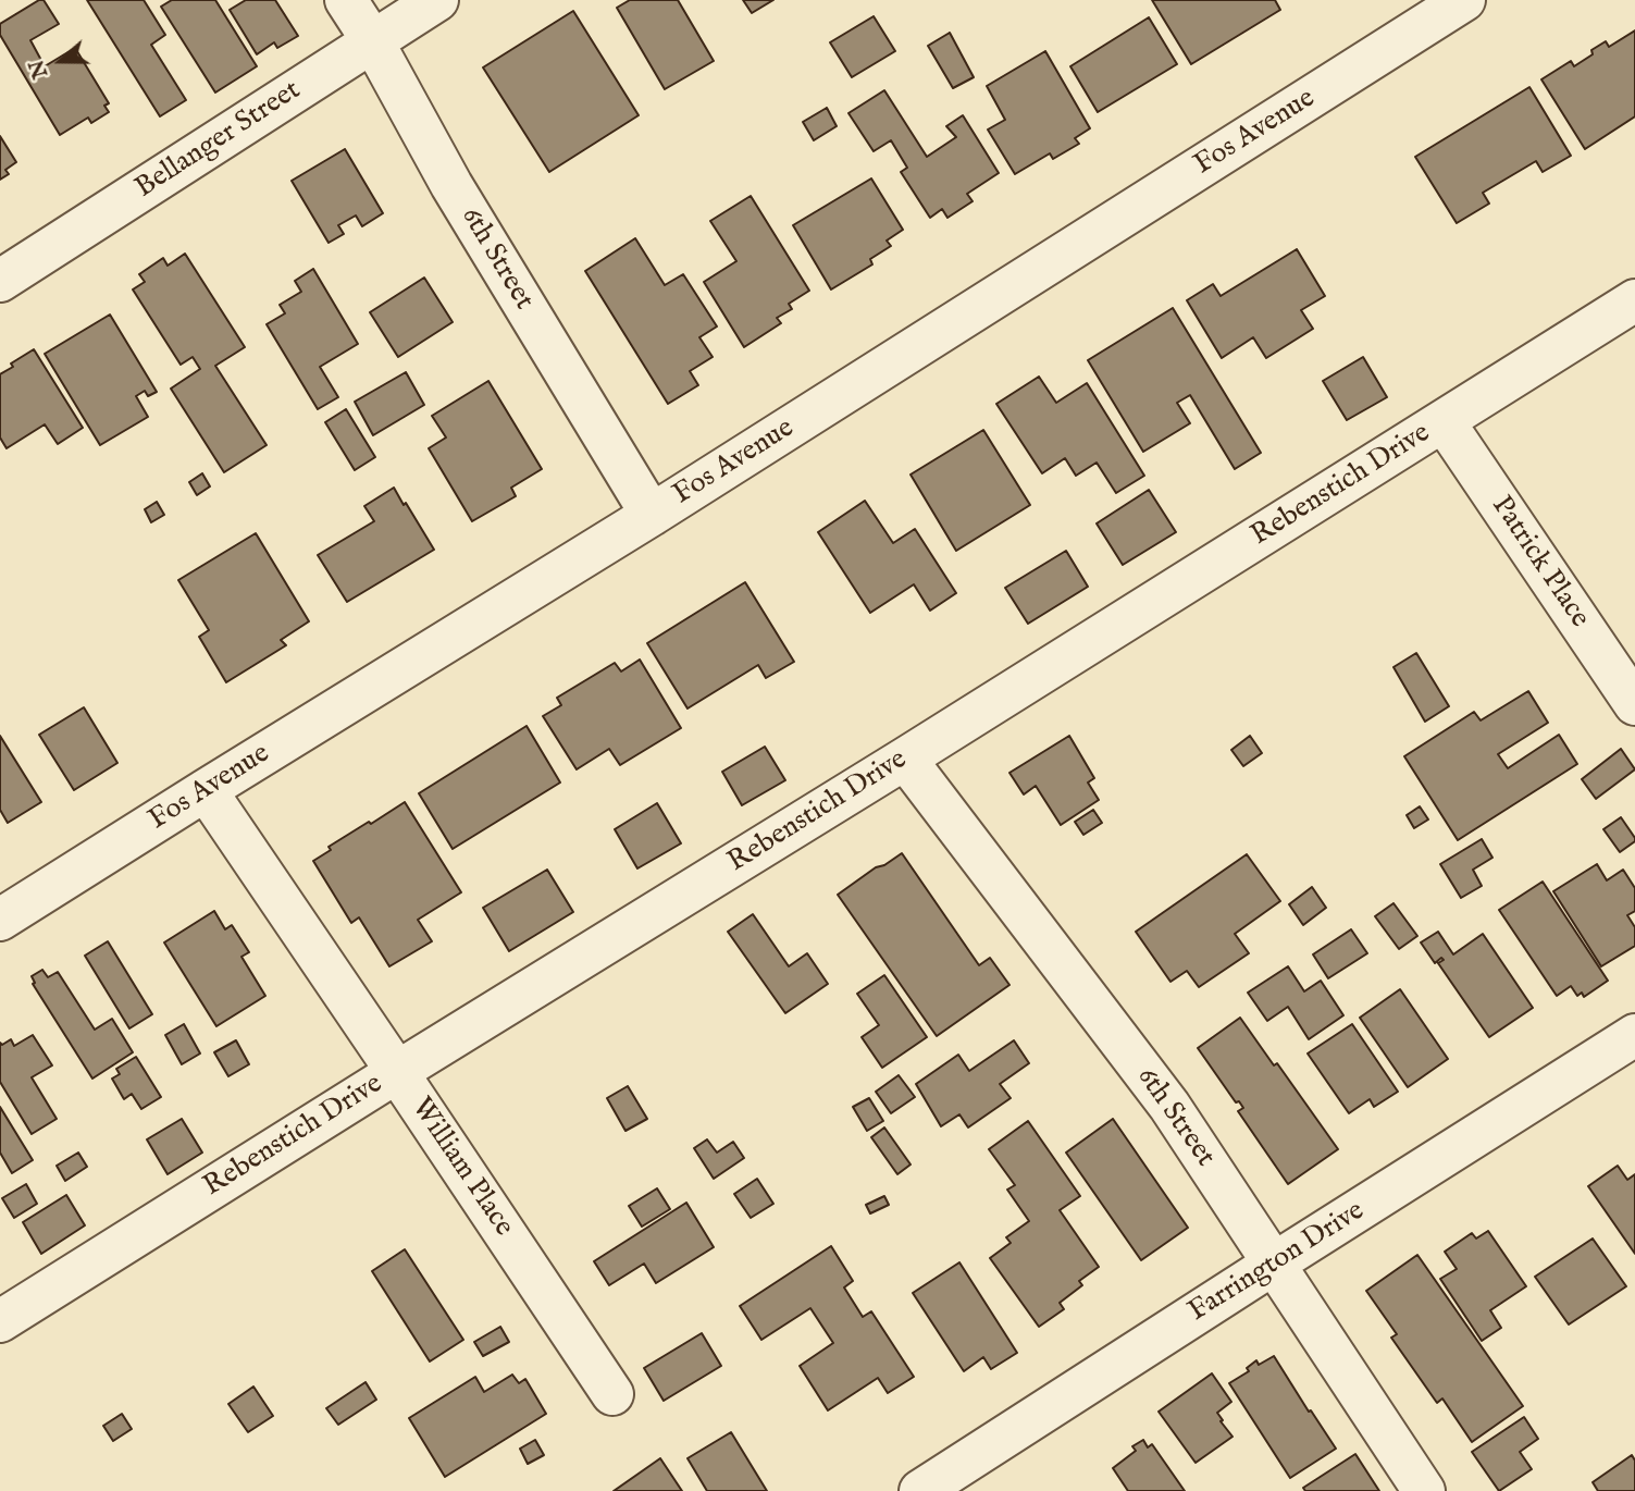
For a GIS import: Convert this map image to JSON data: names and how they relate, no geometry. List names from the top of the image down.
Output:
{
  "streets": {
    "street": [
      "Fos Avenue",
      "Bellanger Street",
      "6th Street",
      "Rebenstich Drive",
      "Patrick Place",
      "William Place",
      "Farrington Drive"
    ]
  },
  "crossings": [
    ["Fos Avenue", "6th Street"],
    ["Fos Avenue", "William Place"],
    ["Bellanger Street", "6th Street"],
    ["6th Street", "Rebenstich Drive"],
    ["6th Street", "Farrington Drive"],
    ["Rebenstich Drive", "Patrick Place"],
    ["Rebenstich Drive", "William Place"]
  ],
  "north": "left"
}
